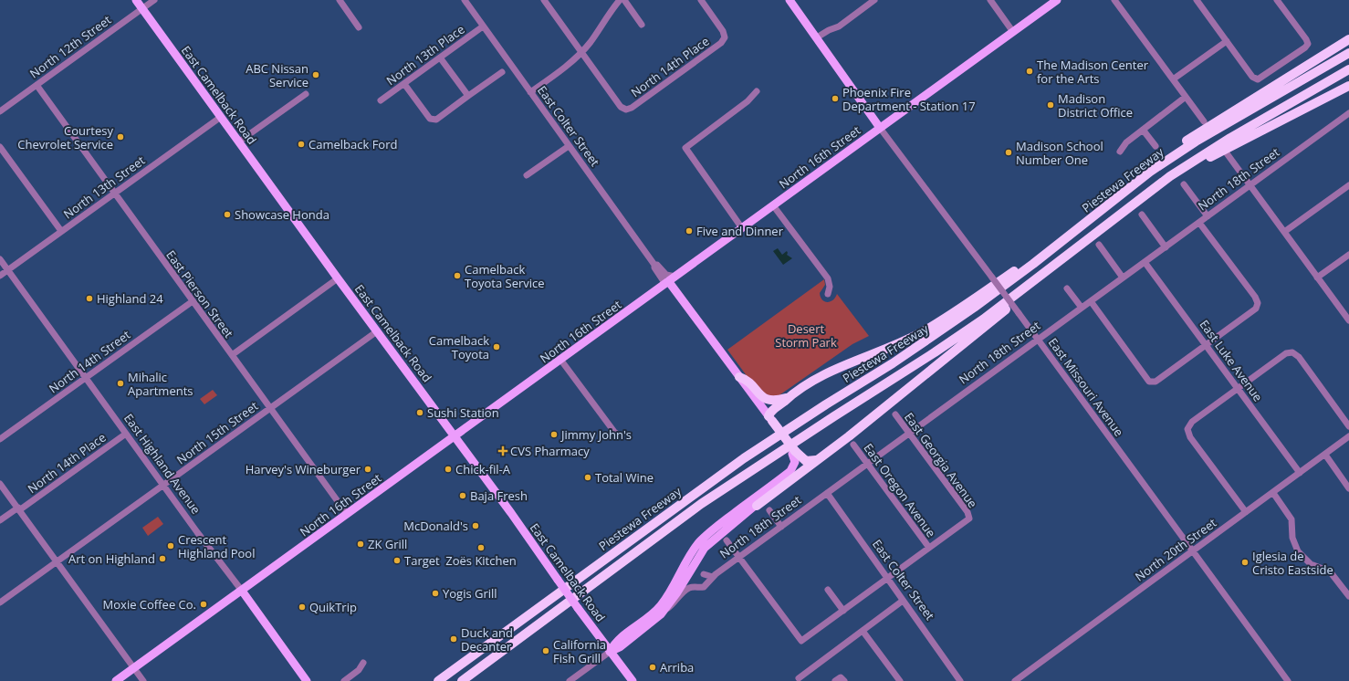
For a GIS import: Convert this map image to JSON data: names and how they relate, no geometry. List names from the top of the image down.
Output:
{
  "streets": {
    "highway": ["Piestewa Freeway"],
    "main road": [
      "East Camelback Road",
      "East Colter Street",
      "North 16th Street",
      "North 18th Street",
      "East Missouri Avenue",
      "East Highland Avenue"
    ],
    "street": [
      "North 12th Street",
      "North 13th Place",
      "North 14th Place",
      "North 13th Street",
      "East Pierson Street",
      "East Luke Avenue",
      "North 14th Street",
      "North 15th Street",
      "East Georgia Avenue",
      "East Oregon Avenue",
      "North 20th Street"
    ]
  },
  "crossings": [
    ["North 12th Street", "East Camelback Road"],
    ["North 12th Street", "East Pierson Street"],
    ["North 13th Place", "East Colter Street"],
    ["North 14th Place", "East Highland Avenue"],
    ["East Camelback Road", "North 16th Street"],
    ["East Camelback Road", "North 18th Street"],
    ["East Camelback Road", "North 13th Street"],
    ["East Camelback Road", "North 15th Street"],
    ["East Colter Street", "North 16th Street"],
    ["East Colter Street", "North 18th Street"],
    ["North 16th Street", "East Pierson Street"],
    ["North 16th Street", "East Missouri Avenue"],
    ["North 16th Street", "East Highland Avenue"],
    ["North 18th Street", "East Luke Avenue"],
    ["North 18th Street", "East Missouri Avenue"],
    ["North 18th Street", "East Georgia Avenue"],
    ["North 18th Street", "East Oregon Avenue"],
    ["North 13th Street", "East Pierson Street"],
    ["North 13th Street", "East Highland Avenue"],
    ["East Pierson Street", "North 14th Street"],
    ["East Pierson Street", "North 15th Street"],
    ["East Luke Avenue", "North 20th Street"],
    ["North 14th Street", "East Highland Avenue"],
    ["East Missouri Avenue", "North 20th Street"],
    ["North 15th Street", "East Highland Avenue"],
    ["East Georgia Avenue", "East Oregon Avenue"]
  ],
  "parks": ["Desert Storm Park"],
  "places": {
    "other": [
      "The Madison Center for the Arts",
      "ABC Nissan Service",
      "Phoenix Fire Department - Station 17",
      "Madison District Office",
      "Courtesy Chevrolet Service",
      "Camelback Ford",
      "Madison School Number One",
      "Showcase Honda",
      "Five and Dinner",
      "Camelback Toyota Service",
      "Highland 24",
      "Camelback Toyota",
      "Mihalic Apartments",
      "Sushi Station",
      "Jimmy John's",
      "Harvey's Wineburger",
      "Chick-fil-A",
      "Total Wine",
      "Baja Fresh",
      "McDonald's",
      "ZK Grill",
      "Crescent Highland Pool",
      "Zoës Kitchen",
      "Art on Highland",
      "Target",
      "Iglesia de Cristo Eastside",
      "Yogis Grill",
      "Moxie Coffee Co.",
      "QuikTrip",
      "Duck and Decanter",
      "California Fish Grill",
      "Arriba"
    ],
    "health": ["CVS Pharmacy"]
  }
}
